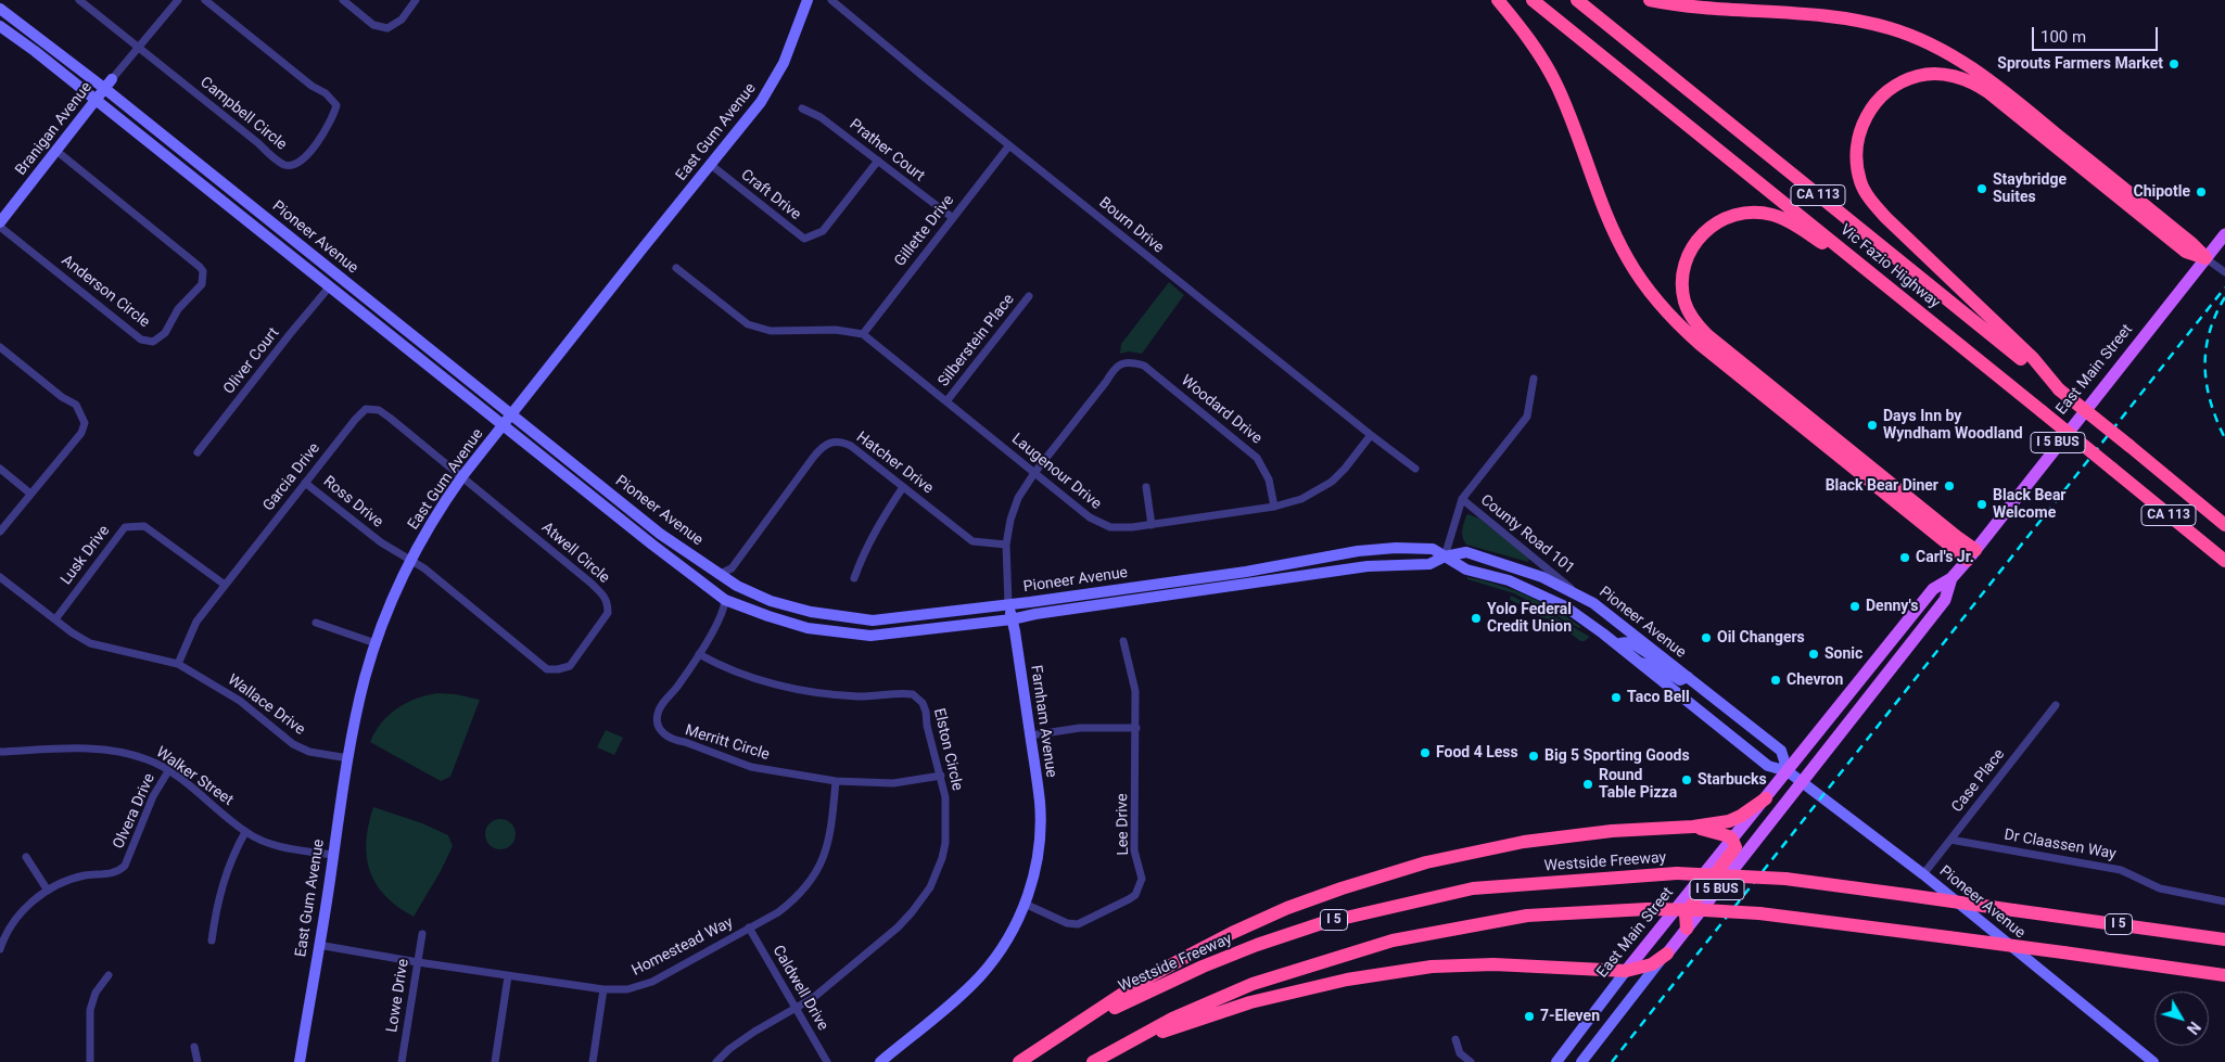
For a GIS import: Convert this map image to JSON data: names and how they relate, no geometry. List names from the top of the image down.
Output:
{
  "streets": {
    "highway": [
      "CA 113",
      "Vic Fazio Highway",
      "Westside Freeway",
      "I 5"
    ],
    "main road": [
      "Branigan Avenue",
      "East Gum Avenue",
      "Pioneer Avenue",
      "East Main Street",
      "I 5 BUS",
      "Farnham Avenue"
    ],
    "street": [
      "Campbell Circle",
      "Prather Court",
      "Craft Drive",
      "Bourn Drive",
      "Gillette Drive",
      "Anderson Circle",
      "Silberstein Place",
      "Oliver Court",
      "Woodard Drive",
      "Hatcher Drive",
      "Laugenour Drive",
      "Garcia Drive",
      "Ross Drive",
      "County Road 101",
      "Atwell Circle",
      "Lusk Drive",
      "Wallace Drive",
      "Merritt Circle",
      "Elston Circle",
      "Walker Street",
      "Case Place",
      "Olvera Drive",
      "Lee Drive",
      "Dr Claassen Way",
      "Homestead Way",
      "Caldwell Drive",
      "Lowe Drive"
    ]
  },
  "crossings": [
    ["Branigan Avenue", "Pioneer Avenue"],
    ["Branigan Avenue", "Anderson Circle"],
    ["East Gum Avenue", "Craft Drive"],
    ["East Gum Avenue", "Pioneer Avenue"],
    ["East Gum Avenue", "Garcia Drive"],
    ["East Gum Avenue", "Ross Drive"],
    ["East Gum Avenue", "Atwell Circle"],
    ["East Gum Avenue", "Wallace Drive"],
    ["East Gum Avenue", "Walker Street"],
    ["East Gum Avenue", "Homestead Way"],
    ["Prather Court", "Craft Drive"],
    ["Prather Court", "Gillette Drive"],
    ["Bourn Drive", "Gillette Drive"],
    ["Bourn Drive", "Laugenour Drive"],
    ["Gillette Drive", "Laugenour Drive"],
    ["Pioneer Avenue", "Oliver Court"],
    ["Pioneer Avenue", "East Main Street"],
    ["Pioneer Avenue", "Hatcher Drive"],
    ["Pioneer Avenue", "County Road 101"],
    ["Pioneer Avenue", "Farnham Avenue"],
    ["Pioneer Avenue", "Merritt Circle"],
    ["Pioneer Avenue", "Case Place"],
    ["Silberstein Place", "Laugenour Drive"],
    ["Woodard Drive", "Laugenour Drive"],
    ["Woodard Drive", "Farnham Avenue"],
    ["Hatcher Drive", "Farnham Avenue"],
    ["Laugenour Drive", "Farnham Avenue"],
    ["Garcia Drive", "Ross Drive"],
    ["Garcia Drive", "Atwell Circle"],
    ["Garcia Drive", "Lusk Drive"],
    ["Garcia Drive", "Wallace Drive"],
    ["Ross Drive", "Atwell Circle"],
    ["Lusk Drive", "Wallace Drive"],
    ["Farnham Avenue", "Lee Drive"],
    ["Merritt Circle", "Elston Circle"],
    ["Merritt Circle", "Homestead Way"],
    ["Elston Circle", "Caldwell Drive"],
    ["Walker Street", "Olvera Drive"],
    ["Case Place", "Dr Claassen Way"],
    ["Homestead Way", "Caldwell Drive"],
    ["Homestead Way", "Lowe Drive"]
  ],
  "places": [
    "Sprouts Farmers Market",
    "Staybridge Suites",
    "Chipotle",
    "Days Inn by Wyndham Woodland",
    "Black Bear Diner",
    "Black Bear Welcome",
    "Carl's Jr.",
    "Denny's",
    "Yolo Federal Credit Union",
    "Oil Changers",
    "Sonic",
    "Chevron",
    "Taco Bell",
    "Food 4 Less",
    "Big 5 Sporting Goods",
    "Starbucks",
    "Round Table Pizza",
    "7-Eleven"
  ],
  "scale_bar": "100 m",
  "north": "bottom right"
}
